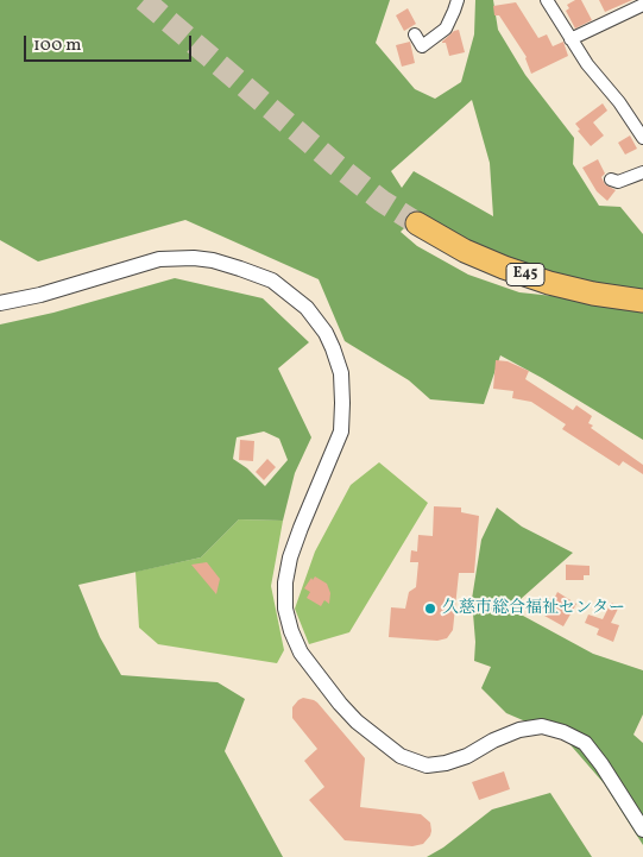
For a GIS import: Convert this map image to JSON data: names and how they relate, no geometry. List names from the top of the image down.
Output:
{
  "streets": {
    "highway": ["E45"]
  },
  "places": ["久慈市総合福祉センター"],
  "scale_bar": "100 m"
}
